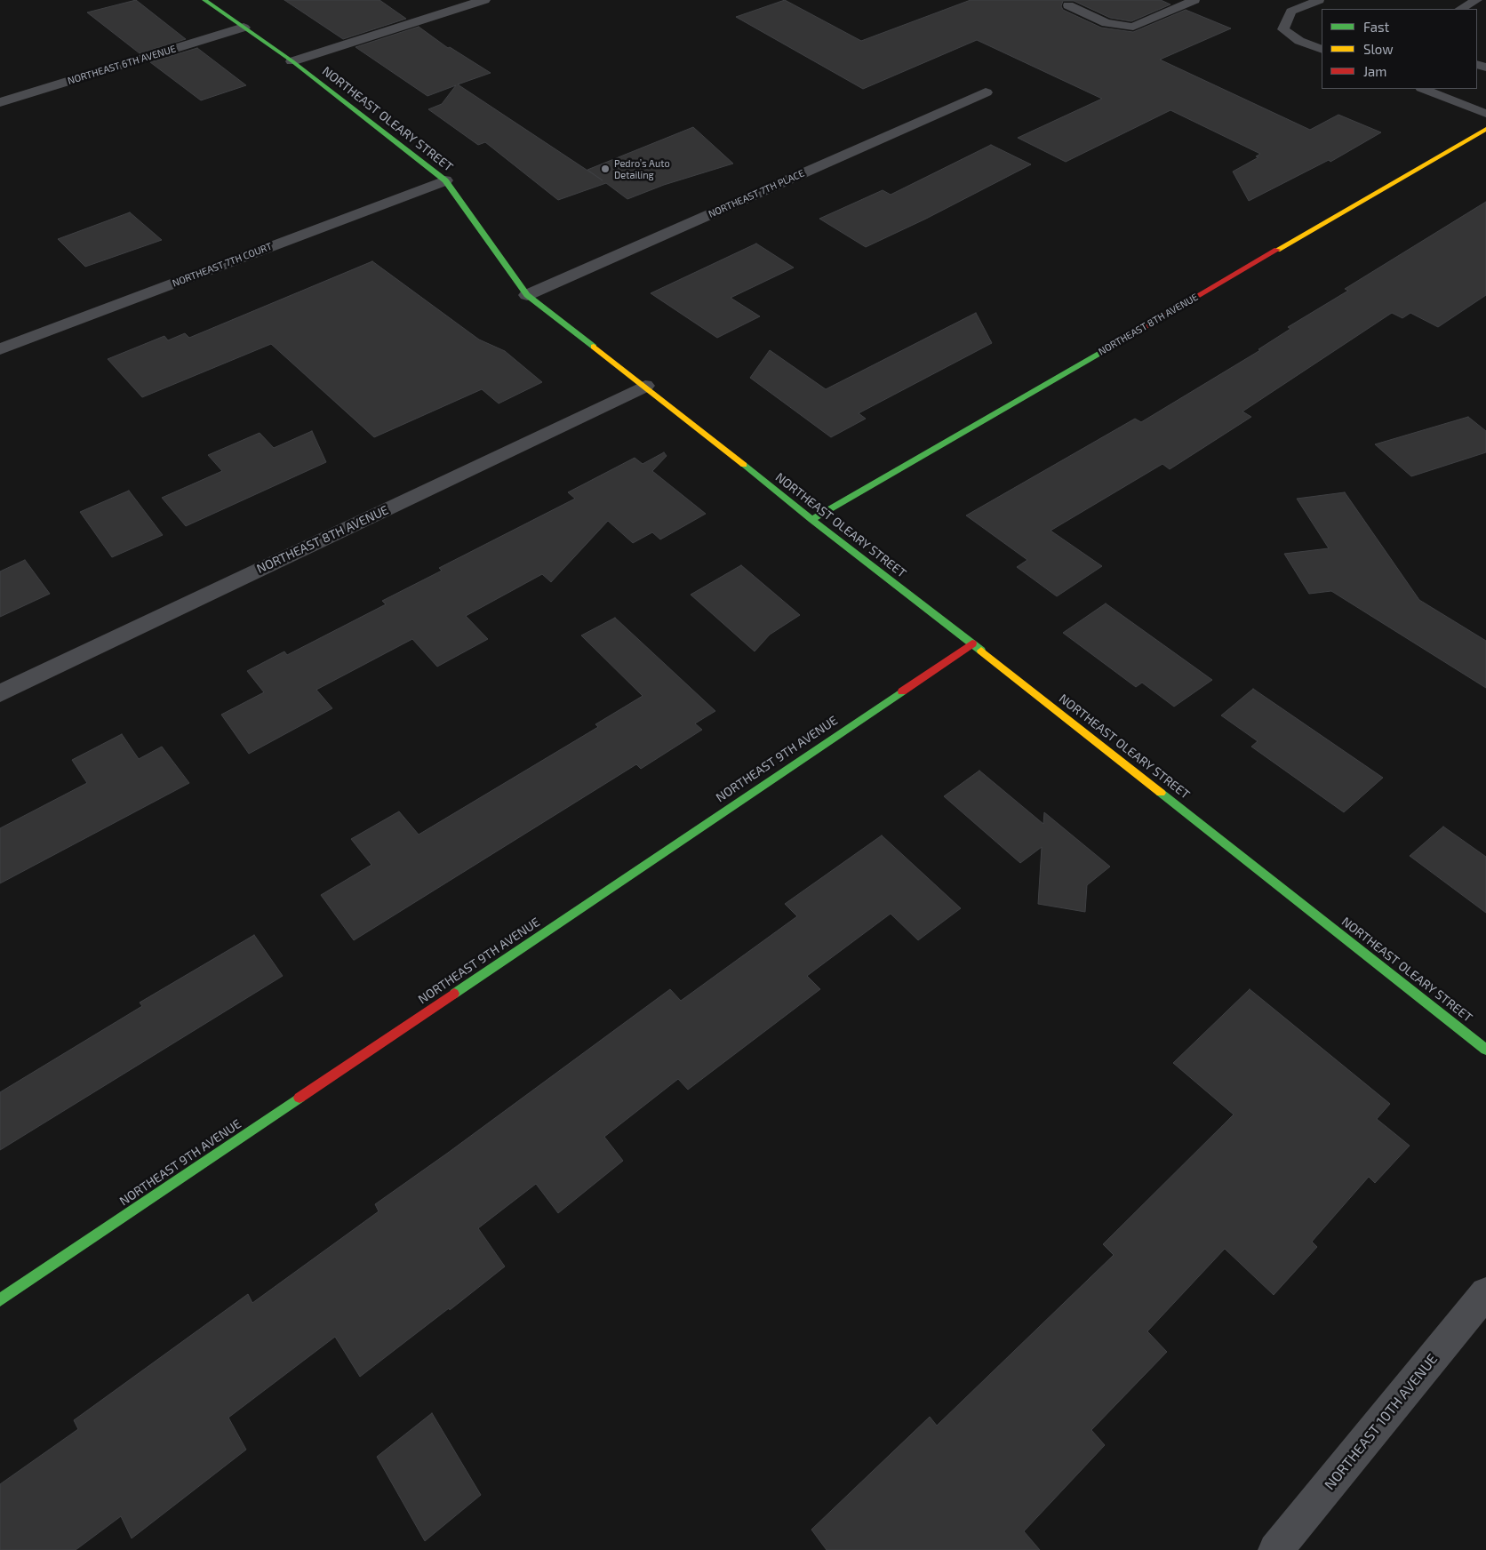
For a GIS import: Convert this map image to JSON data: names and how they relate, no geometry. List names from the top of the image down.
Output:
{
  "streets": {
    "street": [
      "NORTHEAST 6TH AVENUE",
      "NORTHEAST OLEARY STREET",
      "NORTHEAST 7TH PLACE",
      "NORTHEAST 7TH COURT",
      "NORTHEAST 8TH AVENUE",
      "NORTHEAST 9TH AVENUE",
      "NORTHEAST 10TH AVENUE"
    ]
  },
  "crossings": [
    ["NORTHEAST 6TH AVENUE", "NORTHEAST OLEARY STREET"],
    ["NORTHEAST OLEARY STREET", "NORTHEAST 7TH PLACE"],
    ["NORTHEAST OLEARY STREET", "NORTHEAST 7TH COURT"],
    ["NORTHEAST OLEARY STREET", "NORTHEAST 8TH AVENUE"],
    ["NORTHEAST OLEARY STREET", "NORTHEAST 9TH AVENUE"]
  ],
  "places": ["Pedro’s Auto Detailing"],
  "legend": ["Fast", "Slow", "Jam"]
}
